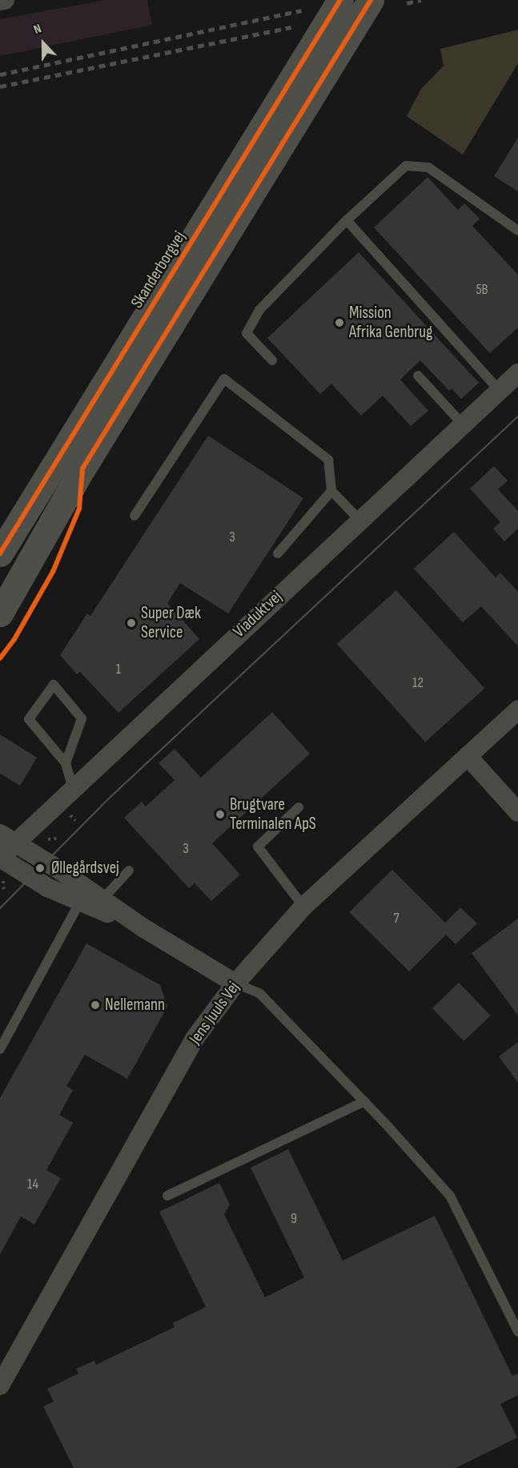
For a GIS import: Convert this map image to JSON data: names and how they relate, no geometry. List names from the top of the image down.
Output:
{
  "streets": {
    "main road": ["Skanderborgvej"],
    "street": ["Viaduktvej", "Jens Juuls Vej"]
  },
  "places": [
    "Mission Afrika Genbrug",
    "Super Dæk Service",
    "Brugtvare Terminalen ApS",
    "Øllegårdsvej",
    "Nellemann"
  ],
  "house_numbers": [
    "5B",
    "3",
    "1",
    "12",
    "3",
    "7",
    "14",
    "9"
  ],
  "north": "top"
}
